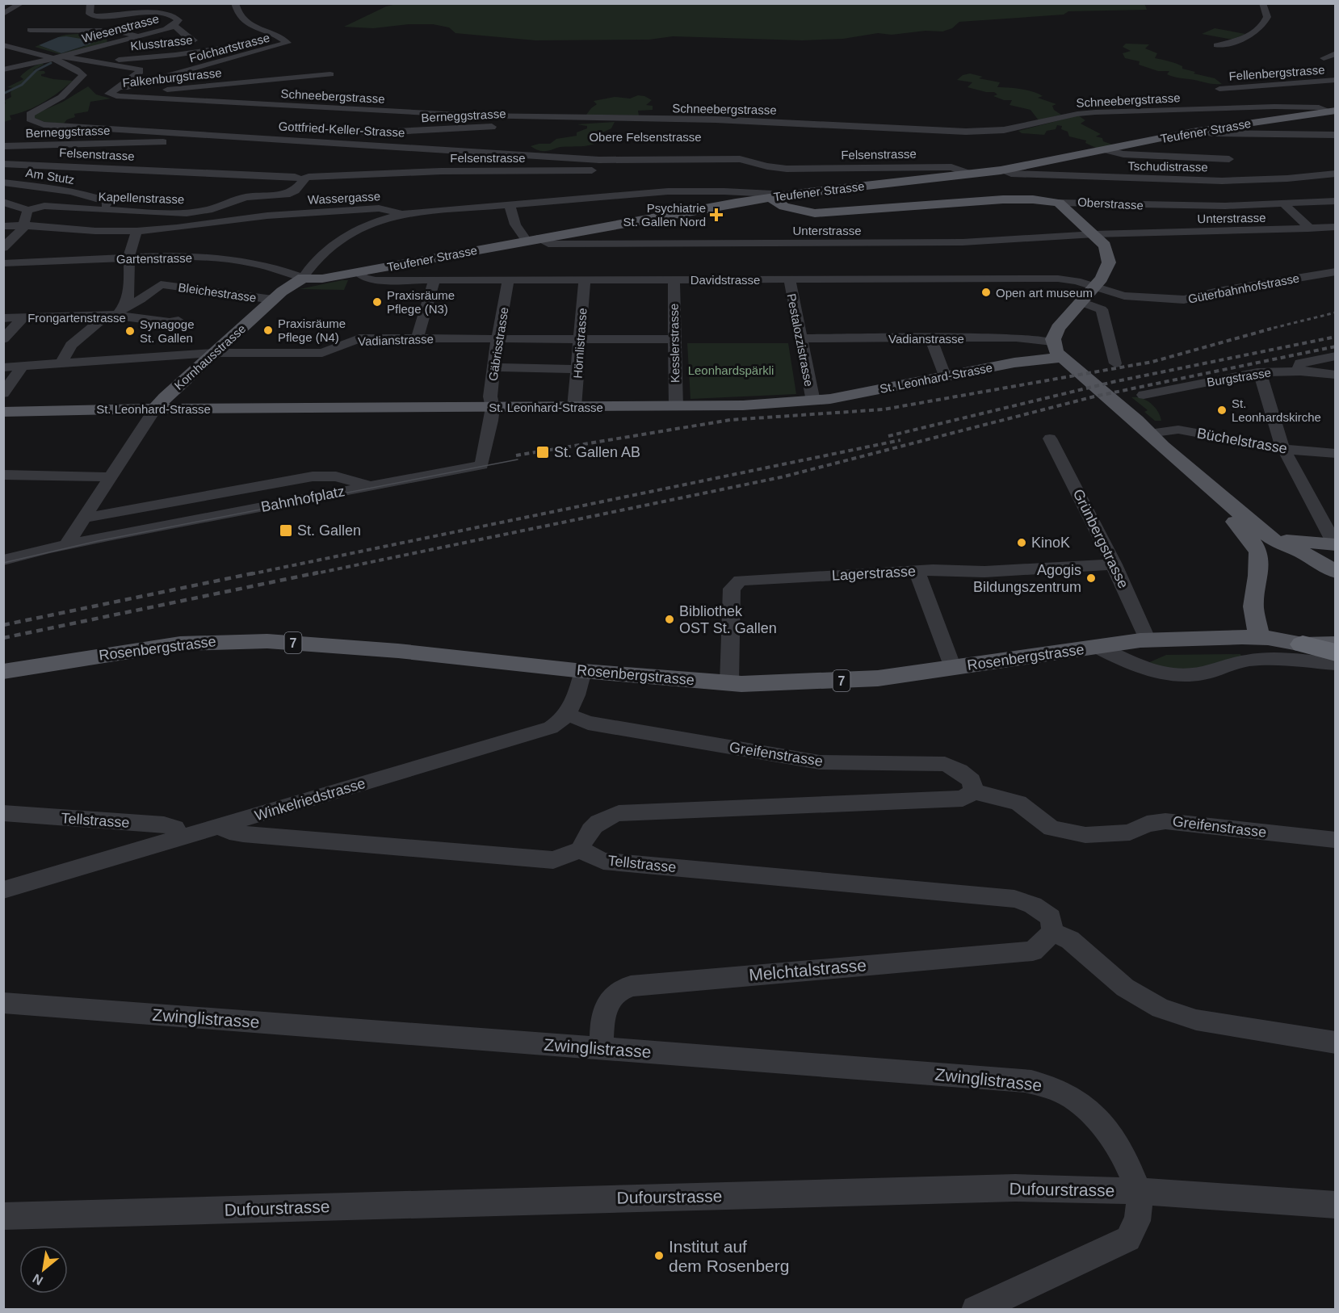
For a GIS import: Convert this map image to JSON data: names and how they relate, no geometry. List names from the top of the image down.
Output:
{
  "streets": {
    "main road": [
      "Teufener Strasse",
      "Oberstrasse",
      "Kornhausstrasse",
      "St. Leonhard-Strasse",
      "7",
      "Rosenbergstrasse"
    ],
    "street": [
      "Wiesenstrasse",
      "Klusstrasse",
      "Folchartstrasse",
      "Fellenbergstrasse",
      "Falkenburgstrasse",
      "Schneebergstrasse",
      "Berneggstrasse",
      "Gottfried-Keller-Strasse",
      "Obere Felsenstrasse",
      "Felsenstrasse",
      "Tschudistrasse",
      "Am Stutz",
      "Kapellenstrasse",
      "Wassergasse",
      "Unterstrasse",
      "Gartenstrasse",
      "Davidstrasse",
      "Güterbahnhofstrasse",
      "Bleichestrasse",
      "Frongartenstrasse",
      "Vadianstrasse",
      "Pestalozzistrasse",
      "Hörnlistrasse",
      "Kesslerstrasse",
      "Gäbrisstrasse",
      "Burgstrasse",
      "Büchelstrasse",
      "Bahnhofplatz",
      "Grünbergstrasse",
      "Lagerstrasse",
      "Greifenstrasse",
      "Winkelriedstrasse",
      "Tellstrasse",
      "Melchtalstrasse",
      "Zwinglistrasse",
      "Dufourstrasse"
    ]
  },
  "crossings": [
    ["Wiesenstrasse", "Falkenburgstrasse"],
    ["Wiesenstrasse", "Gottfried-Keller-Strasse"],
    ["Klusstrasse", "Folchartstrasse"],
    ["Klusstrasse", "Falkenburgstrasse"],
    ["Folchartstrasse", "Falkenburgstrasse"],
    ["Folchartstrasse", "Schneebergstrasse"],
    ["Falkenburgstrasse", "Schneebergstrasse"],
    ["Falkenburgstrasse", "Gottfried-Keller-Strasse"],
    ["Schneebergstrasse", "Berneggstrasse"],
    ["Schneebergstrasse", "Teufener Strasse"],
    ["Berneggstrasse", "Gottfried-Keller-Strasse"],
    ["Gottfried-Keller-Strasse", "Obere Felsenstrasse"],
    ["Gottfried-Keller-Strasse", "Felsenstrasse"],
    ["Teufener Strasse", "Felsenstrasse"],
    ["Teufener Strasse", "Tschudistrasse"],
    ["Teufener Strasse", "Wassergasse"],
    ["Teufener Strasse", "Oberstrasse"],
    ["Teufener Strasse", "Unterstrasse"],
    ["Teufener Strasse", "Gartenstrasse"],
    ["Teufener Strasse", "Davidstrasse"],
    ["Teufener Strasse", "Kornhausstrasse"],
    ["Felsenstrasse", "Am Stutz"],
    ["Felsenstrasse", "Kapellenstrasse"],
    ["Am Stutz", "Kapellenstrasse"],
    ["Wassergasse", "Oberstrasse"],
    ["Oberstrasse", "Unterstrasse"],
    ["Gartenstrasse", "Kornhausstrasse"],
    ["Davidstrasse", "Güterbahnhofstrasse"],
    ["Davidstrasse", "Pestalozzistrasse"],
    ["Davidstrasse", "Hörnlistrasse"],
    ["Davidstrasse", "Kesslerstrasse"],
    ["Davidstrasse", "Gäbrisstrasse"],
    ["Bleichestrasse", "Frongartenstrasse"],
    ["Bleichestrasse", "Kornhausstrasse"],
    ["Vadianstrasse", "Pestalozzistrasse"],
    ["Vadianstrasse", "Hörnlistrasse"],
    ["Vadianstrasse", "Kesslerstrasse"],
    ["Vadianstrasse", "Gäbrisstrasse"],
    ["Vadianstrasse", "Kornhausstrasse"],
    ["Pestalozzistrasse", "St. Leonhard-Strasse"],
    ["Hörnlistrasse", "St. Leonhard-Strasse"],
    ["Kesslerstrasse", "St. Leonhard-Strasse"],
    ["Gäbrisstrasse", "St. Leonhard-Strasse"],
    ["Gäbrisstrasse", "Bahnhofplatz"],
    ["Kornhausstrasse", "St. Leonhard-Strasse"],
    ["Kornhausstrasse", "Bahnhofplatz"],
    ["St. Leonhard-Strasse", "Bahnhofplatz"],
    ["Grünbergstrasse", "Lagerstrasse"],
    ["Grünbergstrasse", "Rosenbergstrasse"],
    ["Lagerstrasse", "Rosenbergstrasse"],
    ["Greifenstrasse", "Winkelriedstrasse"],
    ["Winkelriedstrasse", "Tellstrasse"],
    ["Tellstrasse", "Melchtalstrasse"],
    ["Melchtalstrasse", "Zwinglistrasse"],
    ["Zwinglistrasse", "Dufourstrasse"]
  ],
  "parks": ["Leonhardspärkli"],
  "places": {
    "health": ["Psychiatrie St. Gallen Nord"],
    "other": [
      "Open art museum",
      "Praxisräume Pflege (N3)",
      "Praxisräume Pflege (N4)",
      "Synagoge St. Gallen",
      "St. Leonhardskirche",
      "KinoK",
      "Agogis Bildungszentrum",
      "Bibliothek OST St. Gallen",
      "Institut auf dem Rosenberg"
    ],
    "transit": ["St. Gallen AB", "St. Gallen"]
  },
  "north": "bottom left"
}
